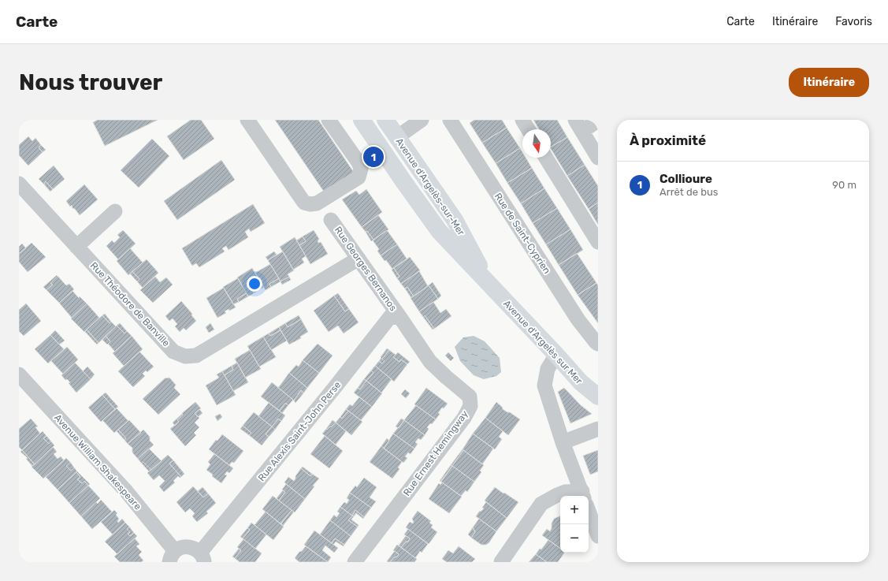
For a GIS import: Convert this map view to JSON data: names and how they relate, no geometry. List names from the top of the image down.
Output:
{
  "streets": {
    "main road": ["Avenue d'Argelès-sur-Mer", "Avenue d'Argelès sur Mer"],
    "street": [
      "Rue de Saint-Cyprien",
      "Rue Georges Bernanos",
      "Rue Théodore de Banville",
      "Rue Alexis Saint-John Perse",
      "Rue Ernest Hemingway",
      "Avenue William Shakespeare"
    ]
  },
  "crossings": [
    ["Avenue d'Argelès-sur-Mer", "Avenue d'Argelès sur Mer"],
    ["Rue Georges Bernanos", "Rue Théodore de Banville"],
    ["Rue Georges Bernanos", "Rue Alexis Saint-John Perse"],
    ["Rue Georges Bernanos", "Rue Ernest Hemingway"],
    ["Rue Alexis Saint-John Perse", "Rue Ernest Hemingway"]
  ],
  "north": "bottom",
  "page": {
    "header": "Carte",
    "nav": ["Carte", "Itinéraire", "Favoris"],
    "buttons": "Itinéraire",
    "title": "Nous trouver",
    "heading": "À proximité",
    "pins": "1",
    "list": [
      {
        "mark": "1",
        "name": "Collioure",
        "note": "Arrêt de bus",
        "value": "90 m"
      }
    ],
    "map_buttons": ["+", "−"]
  }
}
